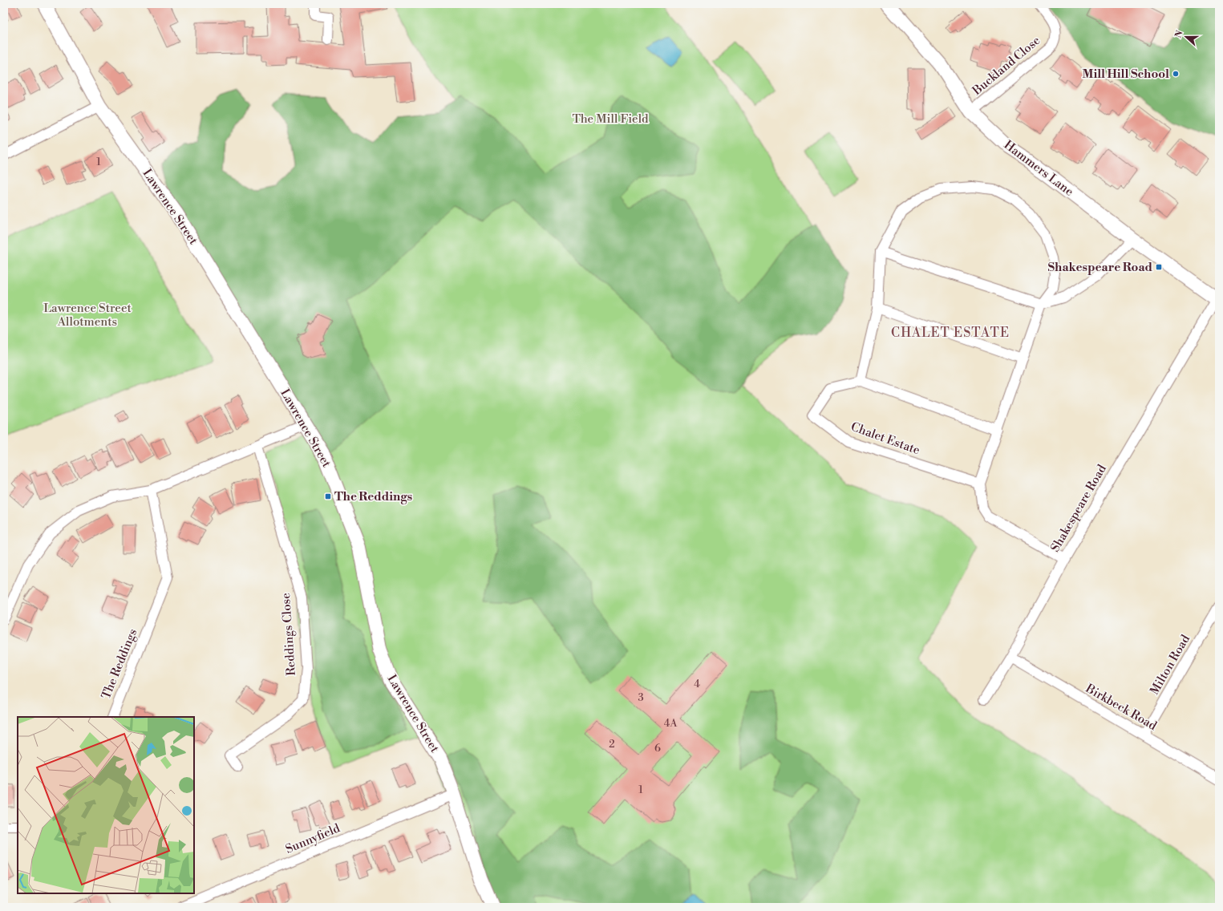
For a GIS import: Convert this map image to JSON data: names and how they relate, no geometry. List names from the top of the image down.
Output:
{
  "streets": {
    "street": [
      "Buckland Close",
      "Hammers Lane",
      "Lawrence Street",
      "Chalet Estate",
      "Shakespeare Road",
      "Reddings Close",
      "The Reddings",
      "Milton Road",
      "Birkbeck Road",
      "Sunnyfield"
    ]
  },
  "crossings": [
    ["Buckland Close", "Hammers Lane"],
    ["Hammers Lane", "Shakespeare Road"],
    ["Lawrence Street", "Sunnyfield"],
    ["Shakespeare Road", "Birkbeck Road"],
    ["Milton Road", "Birkbeck Road"]
  ],
  "districts": ["CHALET ESTATE"],
  "parks": ["The Mill Field", "Lawrence Street Allotments"],
  "places": {
    "other": ["Mill Hill School"],
    "transit": ["Shakespeare Road", "The Reddings"]
  },
  "house_numbers": [
    "1",
    "4",
    "3",
    "4A",
    "2",
    "6",
    "1"
  ],
  "north": "left"
}
